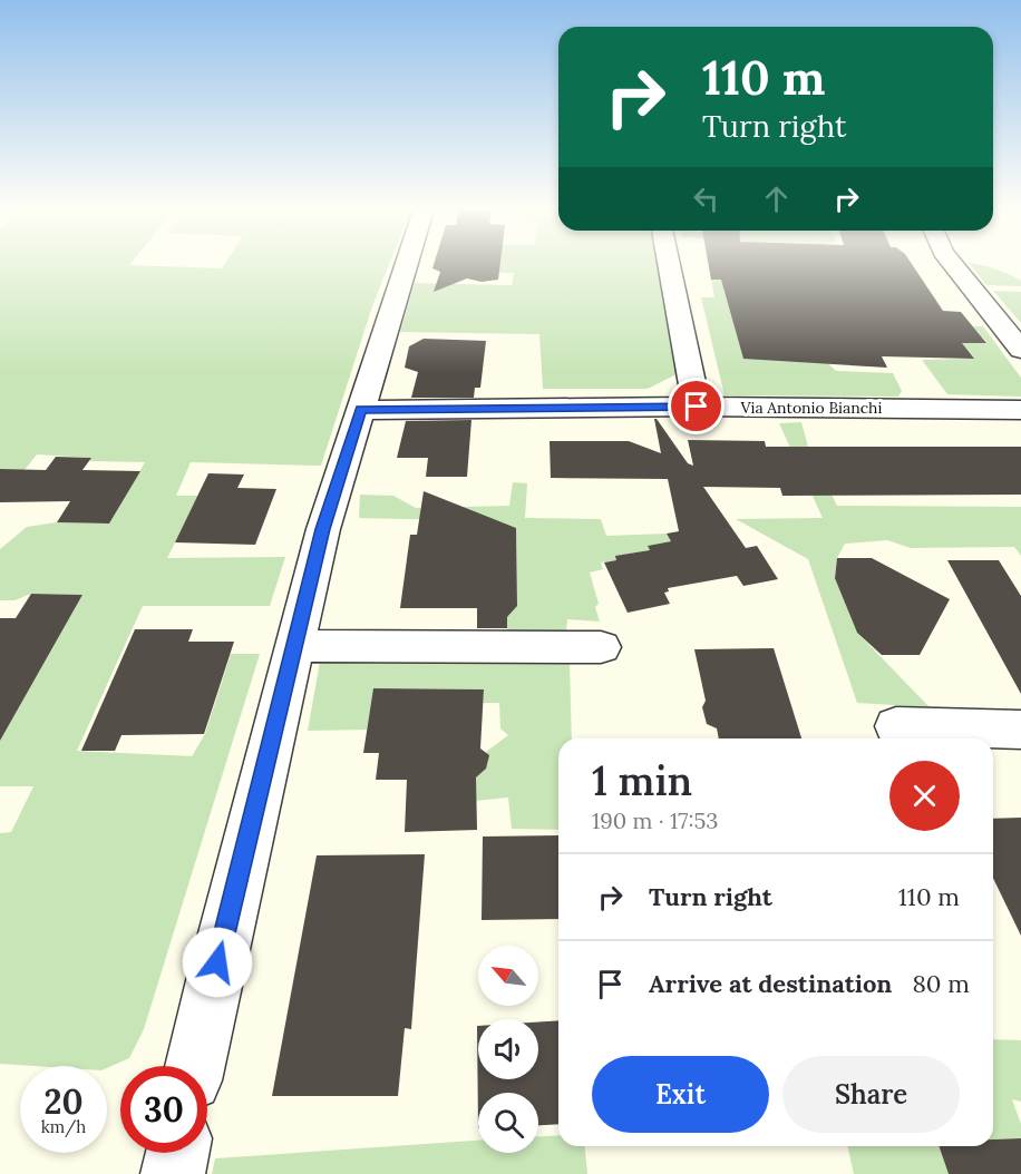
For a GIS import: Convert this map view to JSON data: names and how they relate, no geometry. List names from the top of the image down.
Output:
{
  "streets": {
    "street": ["Via Antonio Bianchi"]
  },
  "north": "top left",
  "page": {
    "turn": ["110 m", "Turn right"],
    "heading": ["1 min", "190 m · 17:53"],
    "list": [
      {
        "name": "Turn right",
        "value": "110 m"
      },
      {
        "name": "Arrive at destination",
        "value": "80 m"
      }
    ],
    "buttons": ["Exit", "Share"],
    "speed": "20 km/h",
    "limit": "30"
  }
}
